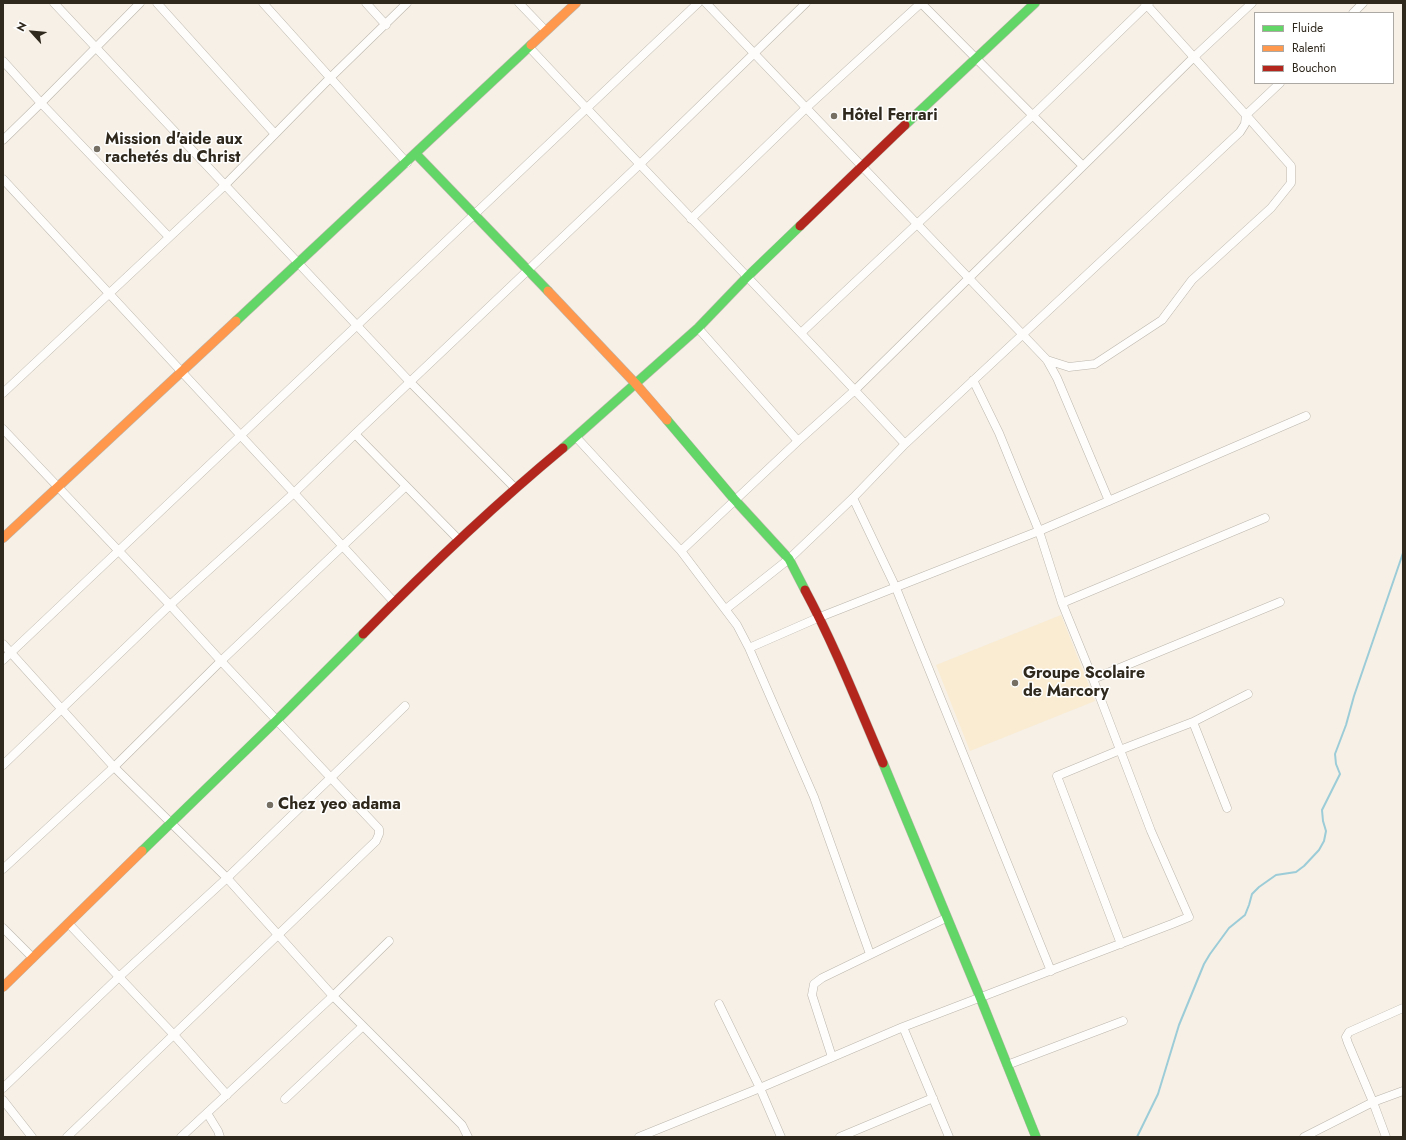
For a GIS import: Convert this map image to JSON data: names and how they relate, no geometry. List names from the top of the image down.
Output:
{
  "places": [
    "Hôtel Ferrari",
    "Mission d'aide aux rachetés du Christ",
    "Groupe Scolaire de Marcory",
    "Chez yeo adama"
  ],
  "legend": ["Fluide", "Ralenti", "Bouchon"],
  "north": "top left"
}
